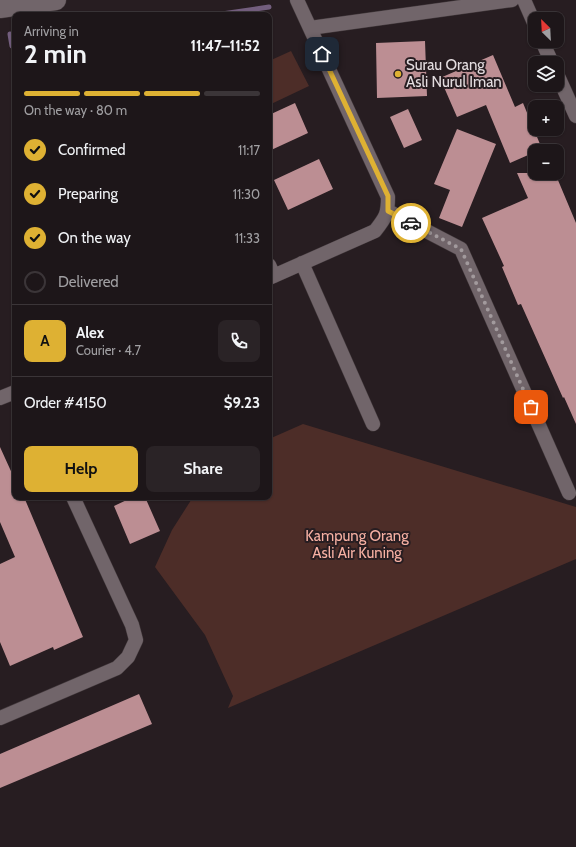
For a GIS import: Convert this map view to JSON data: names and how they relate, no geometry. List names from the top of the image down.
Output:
{
  "parks": ["Kampung Orang Asli Air Kuning"],
  "places": ["Surau Orang Asli Nurul Iman"],
  "north": "top left",
  "page": {
    "map_buttons": ["+", "−"],
    "heading": ["2 min", "Arriving in", "11:47–11:52"],
    "panel": [
      "Alex",
      "Courier · 4.7",
      "Order #4150",
      "$9.23"
    ],
    "bar": "On the way · 80 m",
    "list": [
      ["Confirmed", "11:17"],
      ["Preparing", "11:30"],
      ["On the way", "11:33"],
      "Delivered"
    ],
    "round": "A",
    "buttons": ["Help", "Share"]
  }
}
